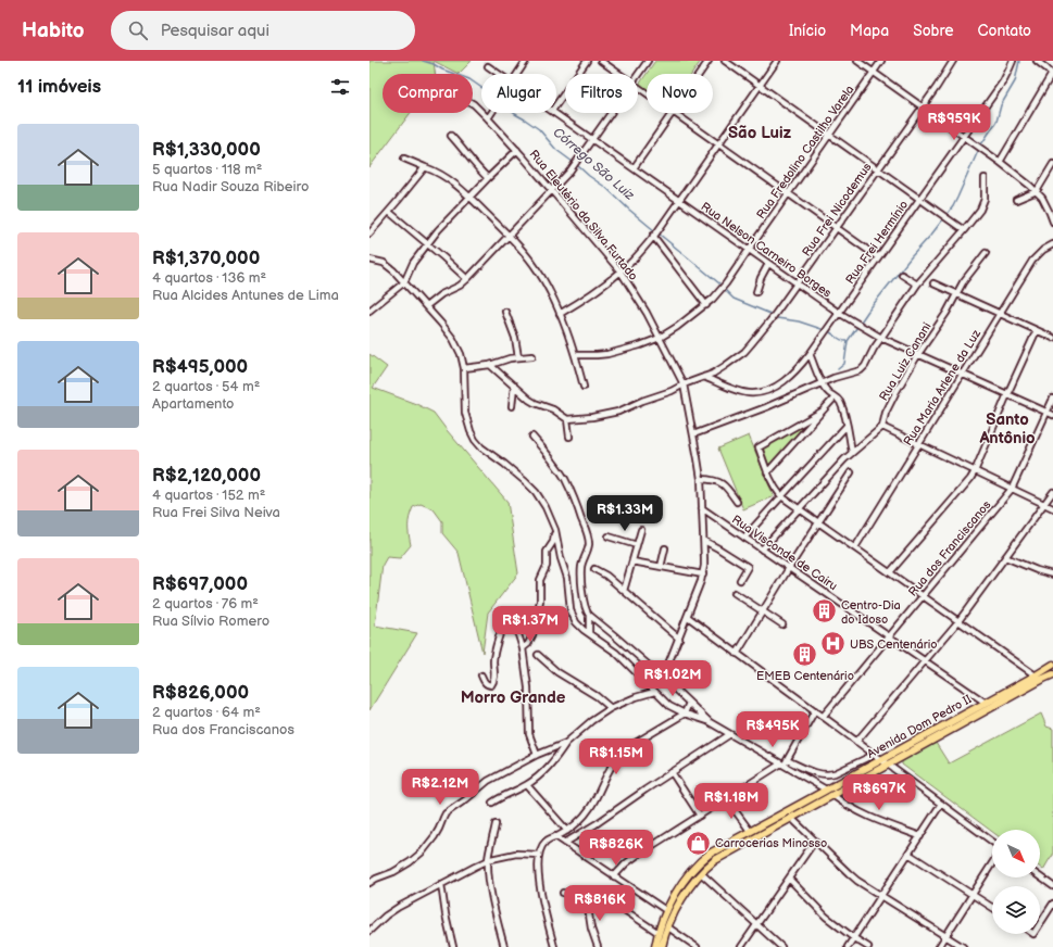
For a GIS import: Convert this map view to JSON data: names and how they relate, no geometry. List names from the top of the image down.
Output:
{
  "streets": {
    "main road": ["Avenida Dom Pedro II"],
    "street": [
      "Rua Fredolino Castilho Varela",
      "Rua Frei Nicodemus",
      "Rua Eleutério da Silva Furtado",
      "Rua Frei Hermínio",
      "Rua Nelson Carneiro Borges",
      "Rua Luiz Canani",
      "Rua Maria Arlene da Luz",
      "Rua dos Franciscanos",
      "Rua Visconde de Cairu"
    ]
  },
  "crossings": [
    ["Rua Fredolino Castilho Varela", "Rua Eleutério da Silva Furtado"],
    ["Rua Fredolino Castilho Varela", "Rua Nelson Carneiro Borges"],
    ["Rua Frei Nicodemus", "Rua Eleutério da Silva Furtado"],
    ["Rua Frei Nicodemus", "Rua Frei Hermínio"],
    ["Rua Frei Nicodemus", "Rua Nelson Carneiro Borges"],
    ["Rua Eleutério da Silva Furtado", "Rua Visconde de Cairu"],
    ["Rua Frei Hermínio", "Rua Nelson Carneiro Borges"],
    ["Rua Nelson Carneiro Borges", "Rua Luiz Canani"],
    ["Rua Nelson Carneiro Borges", "Rua Maria Arlene da Luz"],
    ["Rua Nelson Carneiro Borges", "Rua dos Franciscanos"],
    ["Rua dos Franciscanos", "Rua Visconde de Cairu"],
    ["Rua Visconde de Cairu", "Avenida Dom Pedro II"]
  ],
  "districts": ["São Luiz", "Santo Antônio", "Morro Grande"],
  "water": ["Córrego São Luiz"],
  "places": {
    "building": ["Centro-Dia do Idoso", "EMEB Centenário"],
    "hospital": ["UBS Centenário"],
    "shop": ["Carrocerias Minosso"]
  },
  "north": "bottom right",
  "page": {
    "header": "Habito",
    "search": "Pesquisar aqui",
    "nav": [
      "Início",
      "Mapa",
      "Sobre",
      "Contato"
    ],
    "heading": "11 imóveis",
    "chip": [
      "Comprar",
      "Alugar",
      "Filtros",
      "Novo"
    ],
    "price": [
      "R$959K",
      "R$1.33M",
      "R$1.37M",
      "R$1.02M",
      "R$495K",
      "R$1.15M",
      "R$2.12M",
      "R$697K",
      "R$1.18M",
      "R$826K",
      "R$816K"
    ],
    "list": [
      {
        "name": "R$1,330,000",
        "note": "5 quartos · 118 m² · Rua Nadir Souza Ribeiro"
      },
      {
        "name": "R$1,370,000",
        "note": "4 quartos · 136 m² · Rua Alcides Antunes de Lima"
      },
      {
        "name": "R$495,000",
        "note": "2 quartos · 54 m² · Apartamento"
      },
      {
        "name": "R$2,120,000",
        "note": "4 quartos · 152 m² · Rua Frei Silva Neiva"
      },
      {
        "name": "R$697,000",
        "note": "2 quartos · 76 m² · Rua Sílvio Romero"
      },
      {
        "name": "R$826,000",
        "note": "2 quartos · 64 m² · Rua dos Franciscanos"
      }
    ]
  }
}
